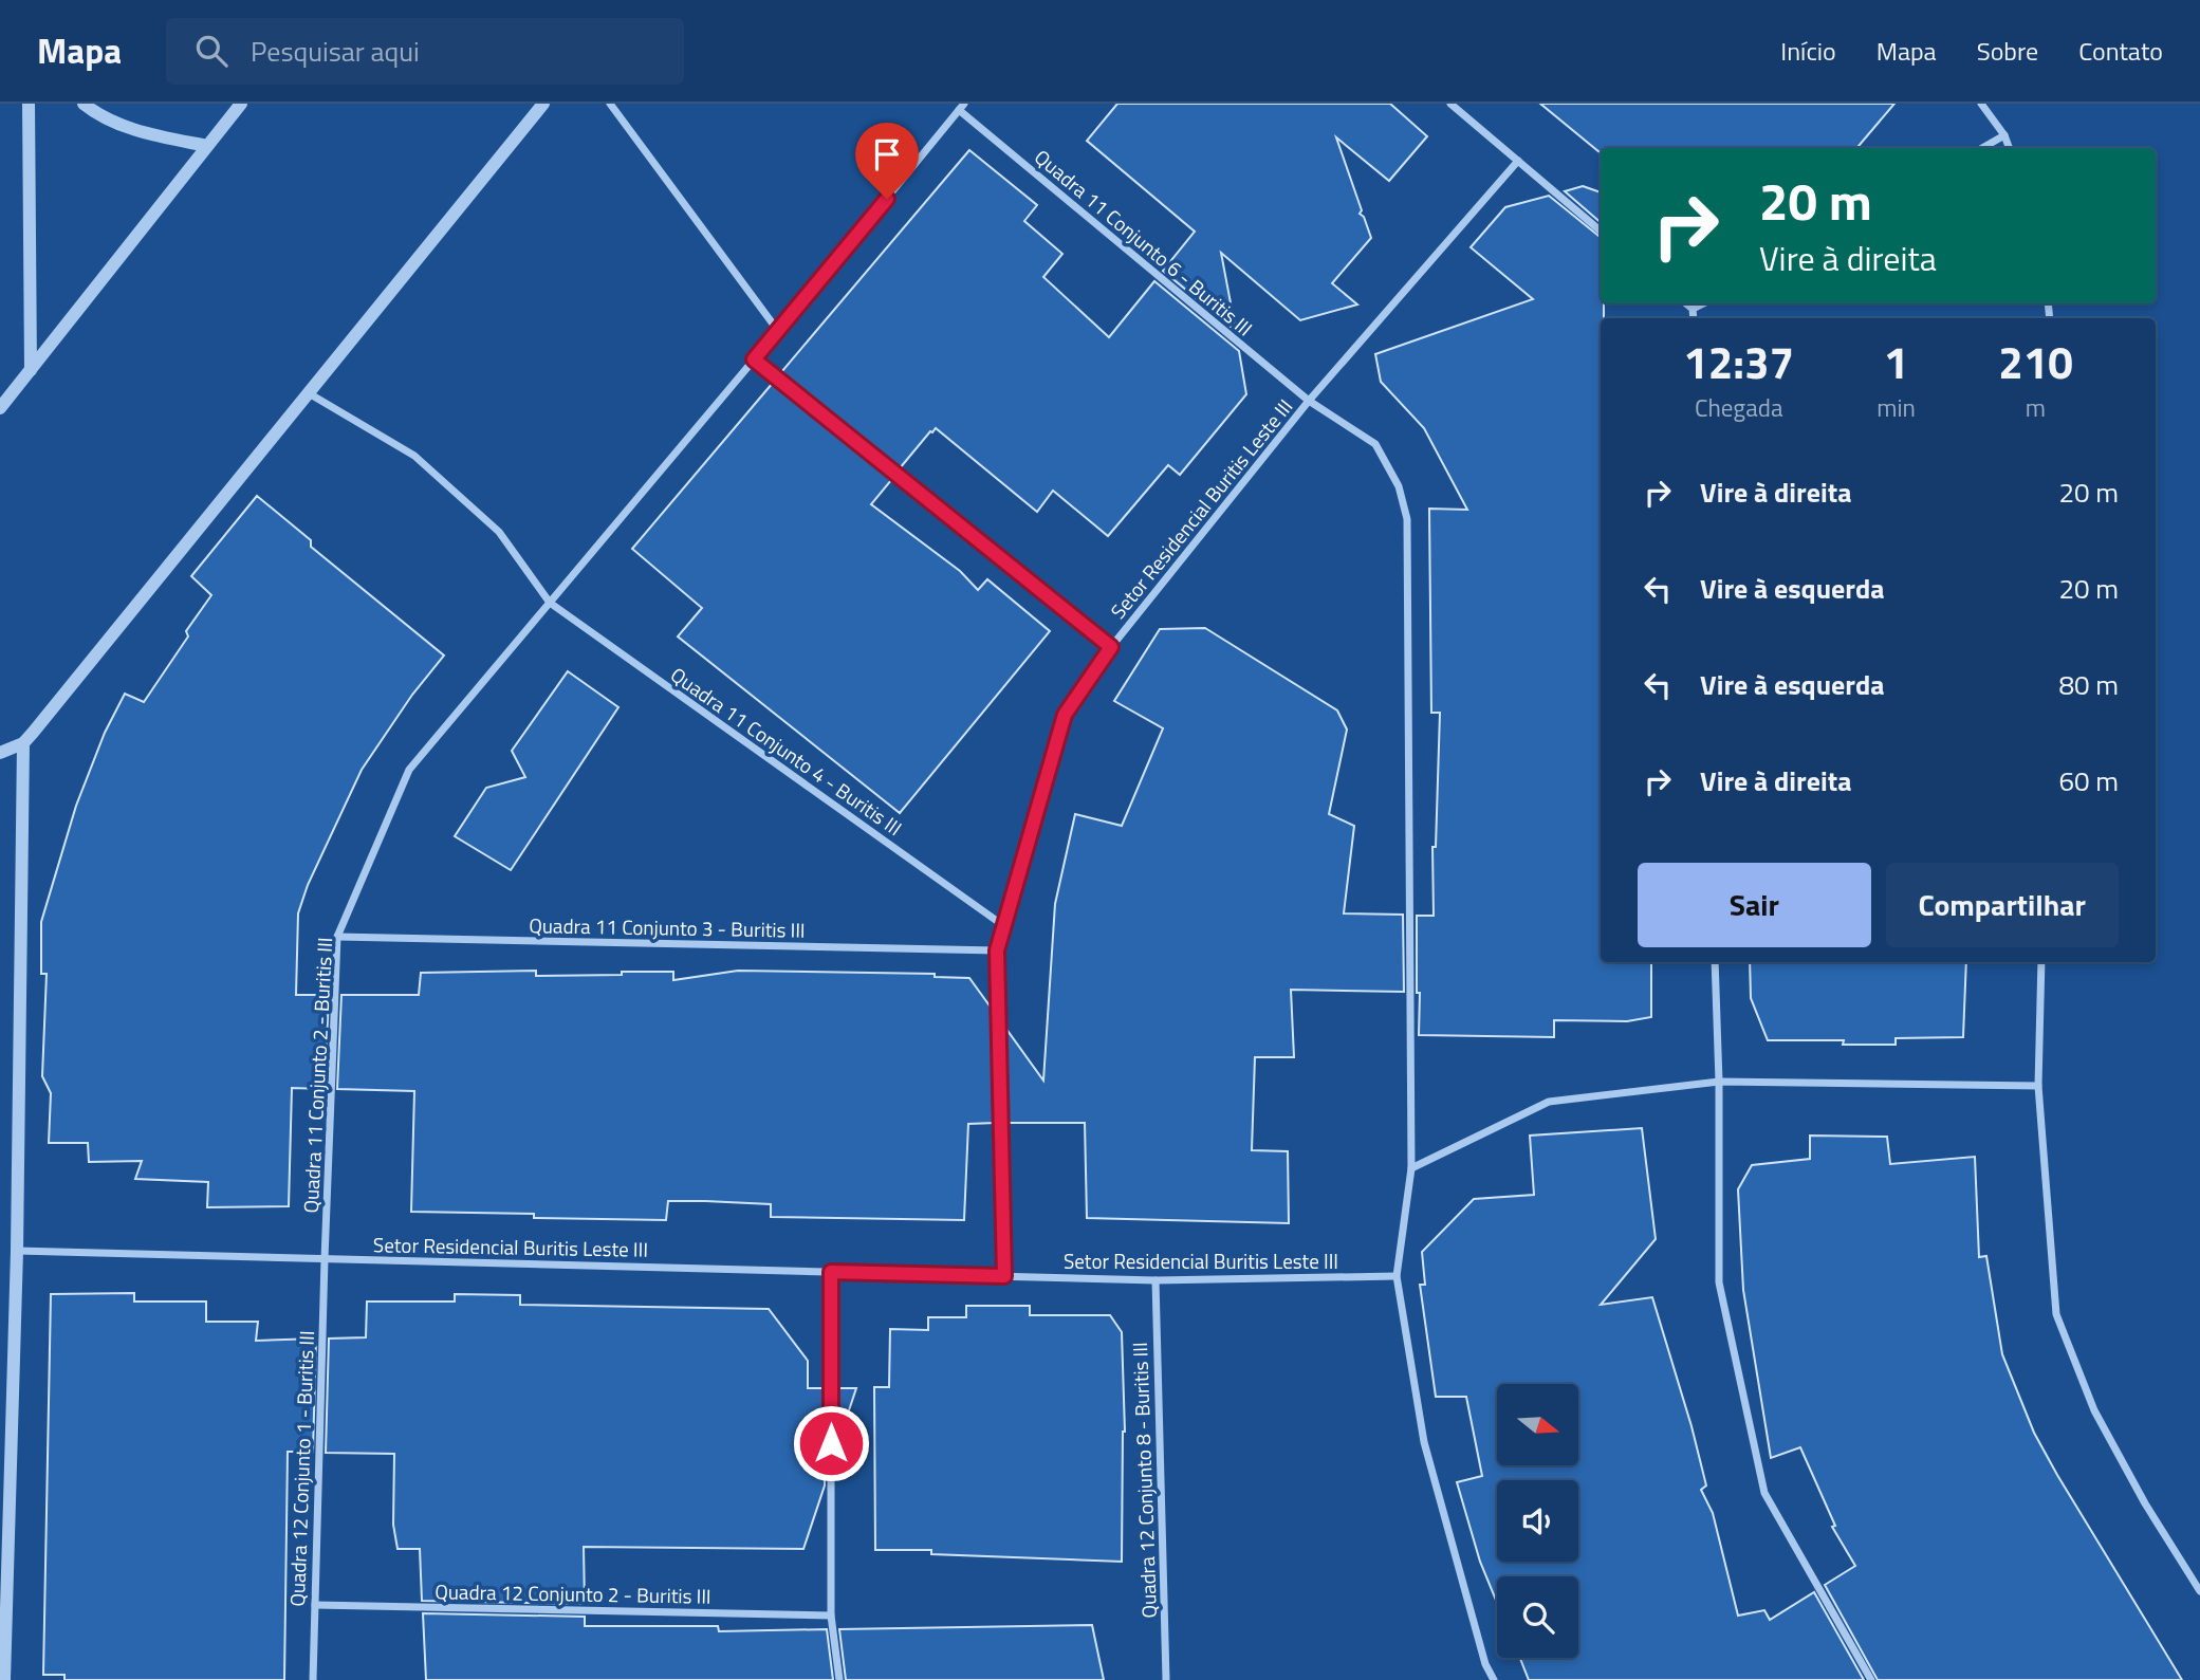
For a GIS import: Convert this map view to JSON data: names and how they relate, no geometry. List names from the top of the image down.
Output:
{
  "streets": {
    "street": [
      "Quadra 11 Conjunto 6 - Buritis III",
      "Setor Residencial Buritis Leste III",
      "Quadra 11 Conjunto 4 - Buritis III",
      "Quadra 11 Conjunto 3 - Buritis III",
      "Quadra 11 Conjunto 2 - Buritis III",
      "Quadra 12 Conjunto 1 - Buritis III",
      "Quadra 12 Conjunto 8 - Buritis III",
      "Quadra 12 Conjunto 2 - Buritis III"
    ]
  },
  "crossings": [
    ["Quadra 11 Conjunto 6 - Buritis III", "Setor Residencial Buritis Leste III"],
    ["Setor Residencial Buritis Leste III", "Quadra 11 Conjunto 4 - Buritis III"],
    ["Setor Residencial Buritis Leste III", "Quadra 11 Conjunto 3 - Buritis III"],
    ["Setor Residencial Buritis Leste III", "Quadra 11 Conjunto 2 - Buritis III"],
    ["Setor Residencial Buritis Leste III", "Quadra 12 Conjunto 1 - Buritis III"],
    ["Setor Residencial Buritis Leste III", "Quadra 12 Conjunto 8 - Buritis III"],
    ["Quadra 11 Conjunto 4 - Buritis III", "Quadra 11 Conjunto 2 - Buritis III"],
    ["Quadra 11 Conjunto 3 - Buritis III", "Quadra 11 Conjunto 2 - Buritis III"],
    ["Quadra 11 Conjunto 2 - Buritis III", "Quadra 12 Conjunto 1 - Buritis III"],
    ["Quadra 12 Conjunto 1 - Buritis III", "Quadra 12 Conjunto 2 - Buritis III"]
  ],
  "north": "right",
  "page": {
    "header": "Mapa",
    "search": "Pesquisar aqui",
    "nav": [
      "Início",
      "Mapa",
      "Sobre",
      "Contato"
    ],
    "turn": ["20 m", "Vire à direita"],
    "eta": [
      "12:37",
      "Chegada",
      "1",
      "min",
      "210",
      "m"
    ],
    "list": [
      {
        "name": "Vire à direita",
        "value": "20 m"
      },
      {
        "name": "Vire à esquerda",
        "value": "20 m"
      },
      {
        "name": "Vire à esquerda",
        "value": "80 m"
      },
      {
        "name": "Vire à direita",
        "value": "60 m"
      }
    ],
    "buttons": ["Sair", "Compartilhar"]
  }
}
